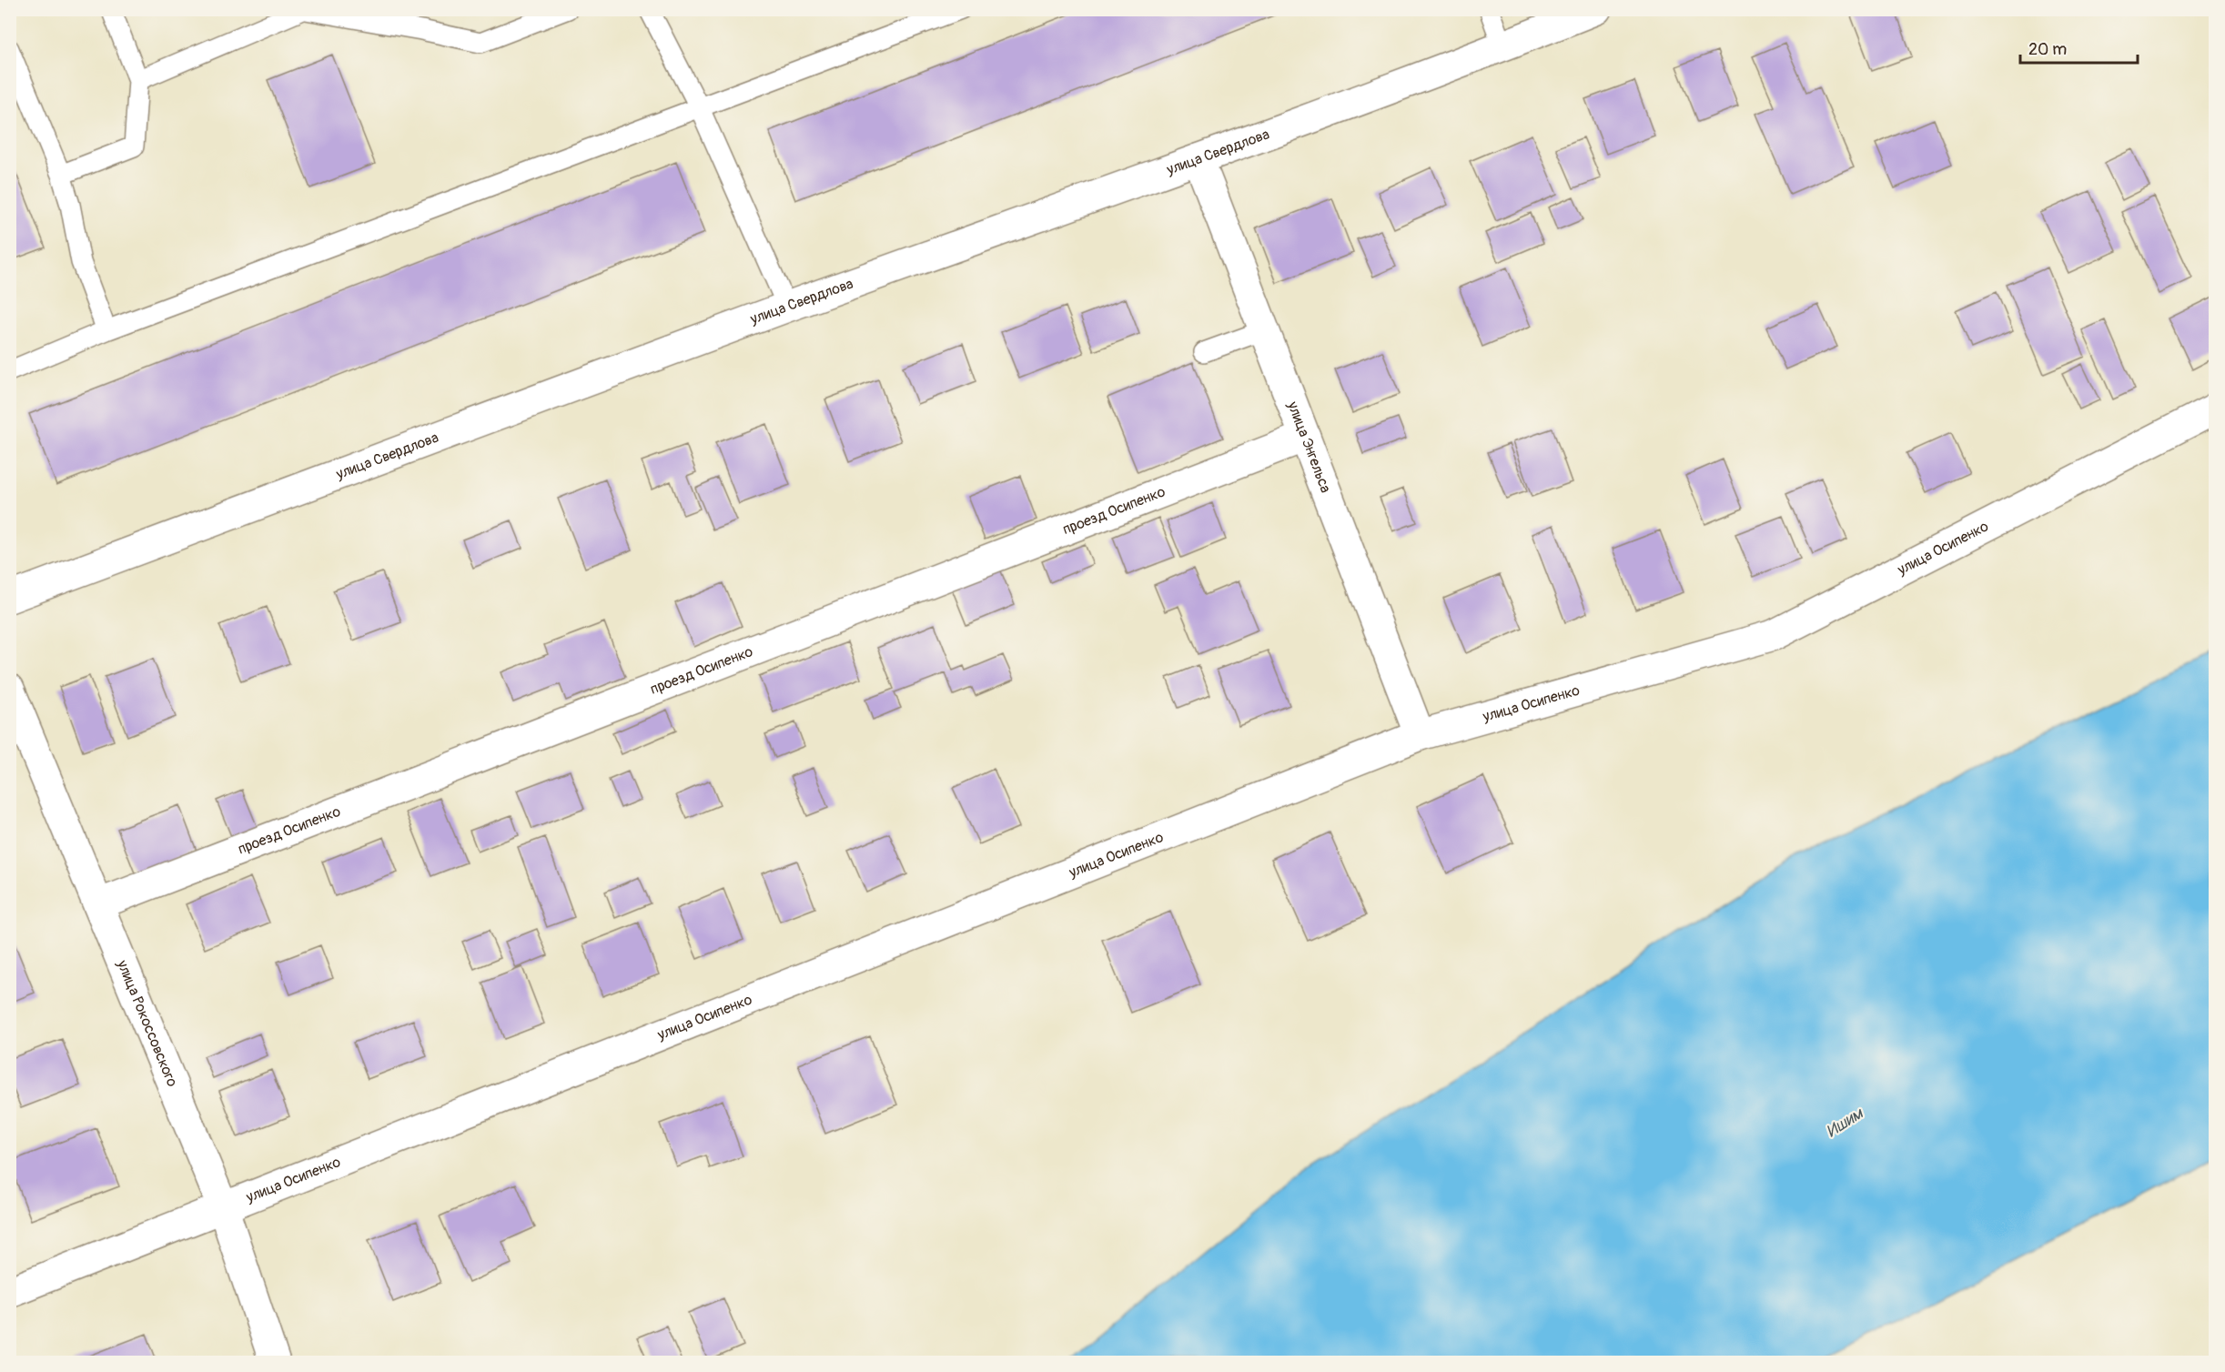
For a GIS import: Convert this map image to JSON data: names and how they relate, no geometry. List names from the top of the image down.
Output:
{
  "streets": {
    "street": [
      "улица Свердлова",
      "улица Энгельса",
      "проезд Осипенко",
      "улица Осипенко",
      "улица Рокоссовского"
    ]
  },
  "crossings": [
    ["улица Свердлова", "улица Энгельса"],
    ["улица Энгельса", "проезд Осипенко"],
    ["улица Энгельса", "улица Осипенко"],
    ["проезд Осипенко", "улица Рокоссовского"],
    ["улица Осипенко", "улица Рокоссовского"]
  ],
  "water": ["Ишим"],
  "scale_bar": "20 m"
}
